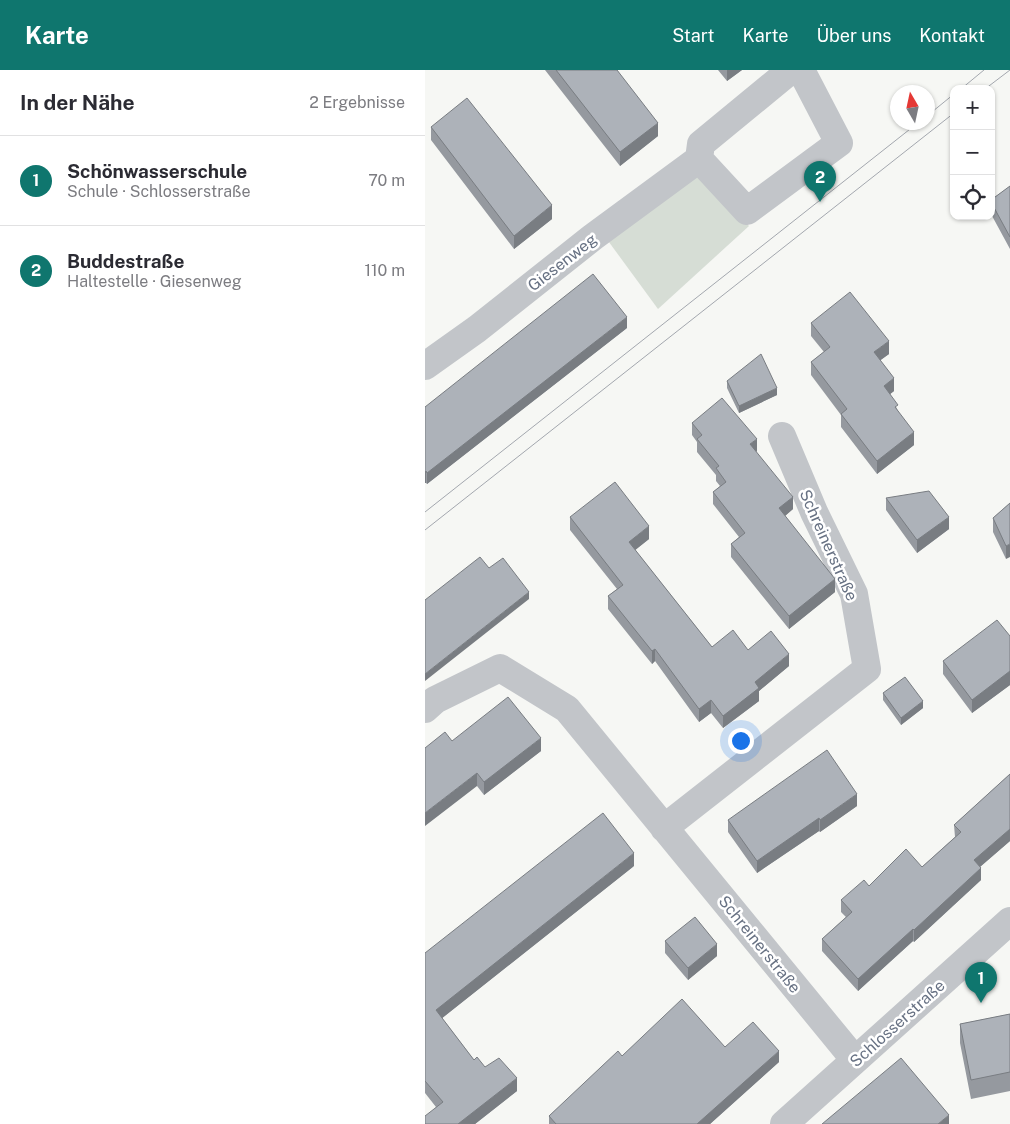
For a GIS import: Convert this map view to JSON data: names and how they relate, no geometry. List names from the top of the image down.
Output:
{
  "streets": {
    "street": ["Giesenweg", "Schreinerstraße", "Schlosserstraße"]
  },
  "crossings": [
    ["Schreinerstraße", "Schlosserstraße"]
  ],
  "north": "top",
  "page": {
    "header": "Karte",
    "nav": [
      "Start",
      "Karte",
      "Über uns",
      "Kontakt"
    ],
    "heading": ["In der Nähe", "2 Ergebnisse"],
    "map_buttons": ["+", "−"],
    "list": [
      {
        "mark": "1",
        "name": "Schönwasserschule",
        "note": "Schule · Schlosserstraße",
        "value": "70 m"
      },
      {
        "mark": "2",
        "name": "Buddestraße",
        "note": "Haltestelle · Giesenweg",
        "value": "110 m"
      }
    ],
    "pins": ["2", "1"]
  }
}
